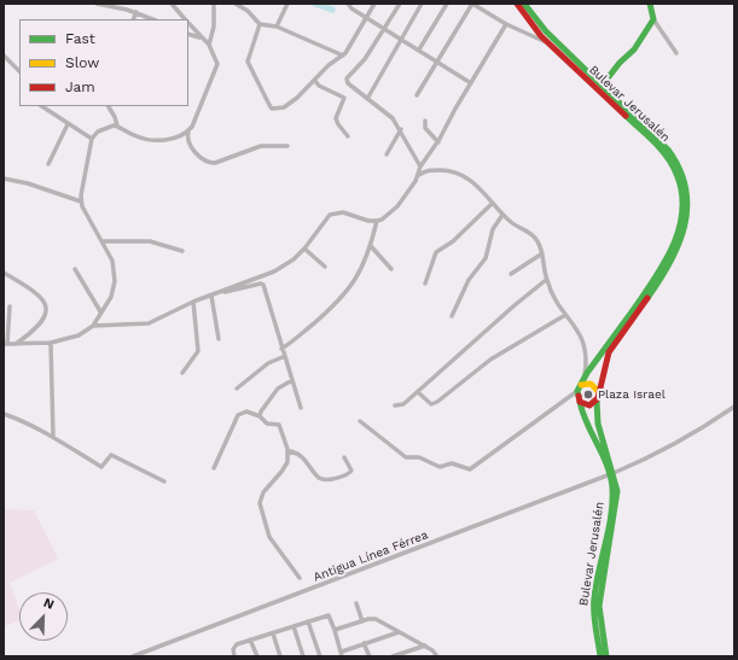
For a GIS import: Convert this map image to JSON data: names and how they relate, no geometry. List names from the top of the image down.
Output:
{
  "streets": {
    "main road": ["Bulevar Jerusalén"],
    "street": ["Antigua Línea Férrea"]
  },
  "crossings": [
    ["Bulevar Jerusalén", "Antigua Línea Férrea"]
  ],
  "places": ["Plaza Israel"],
  "legend": ["Fast", "Slow", "Jam"],
  "north": "top right"
}
